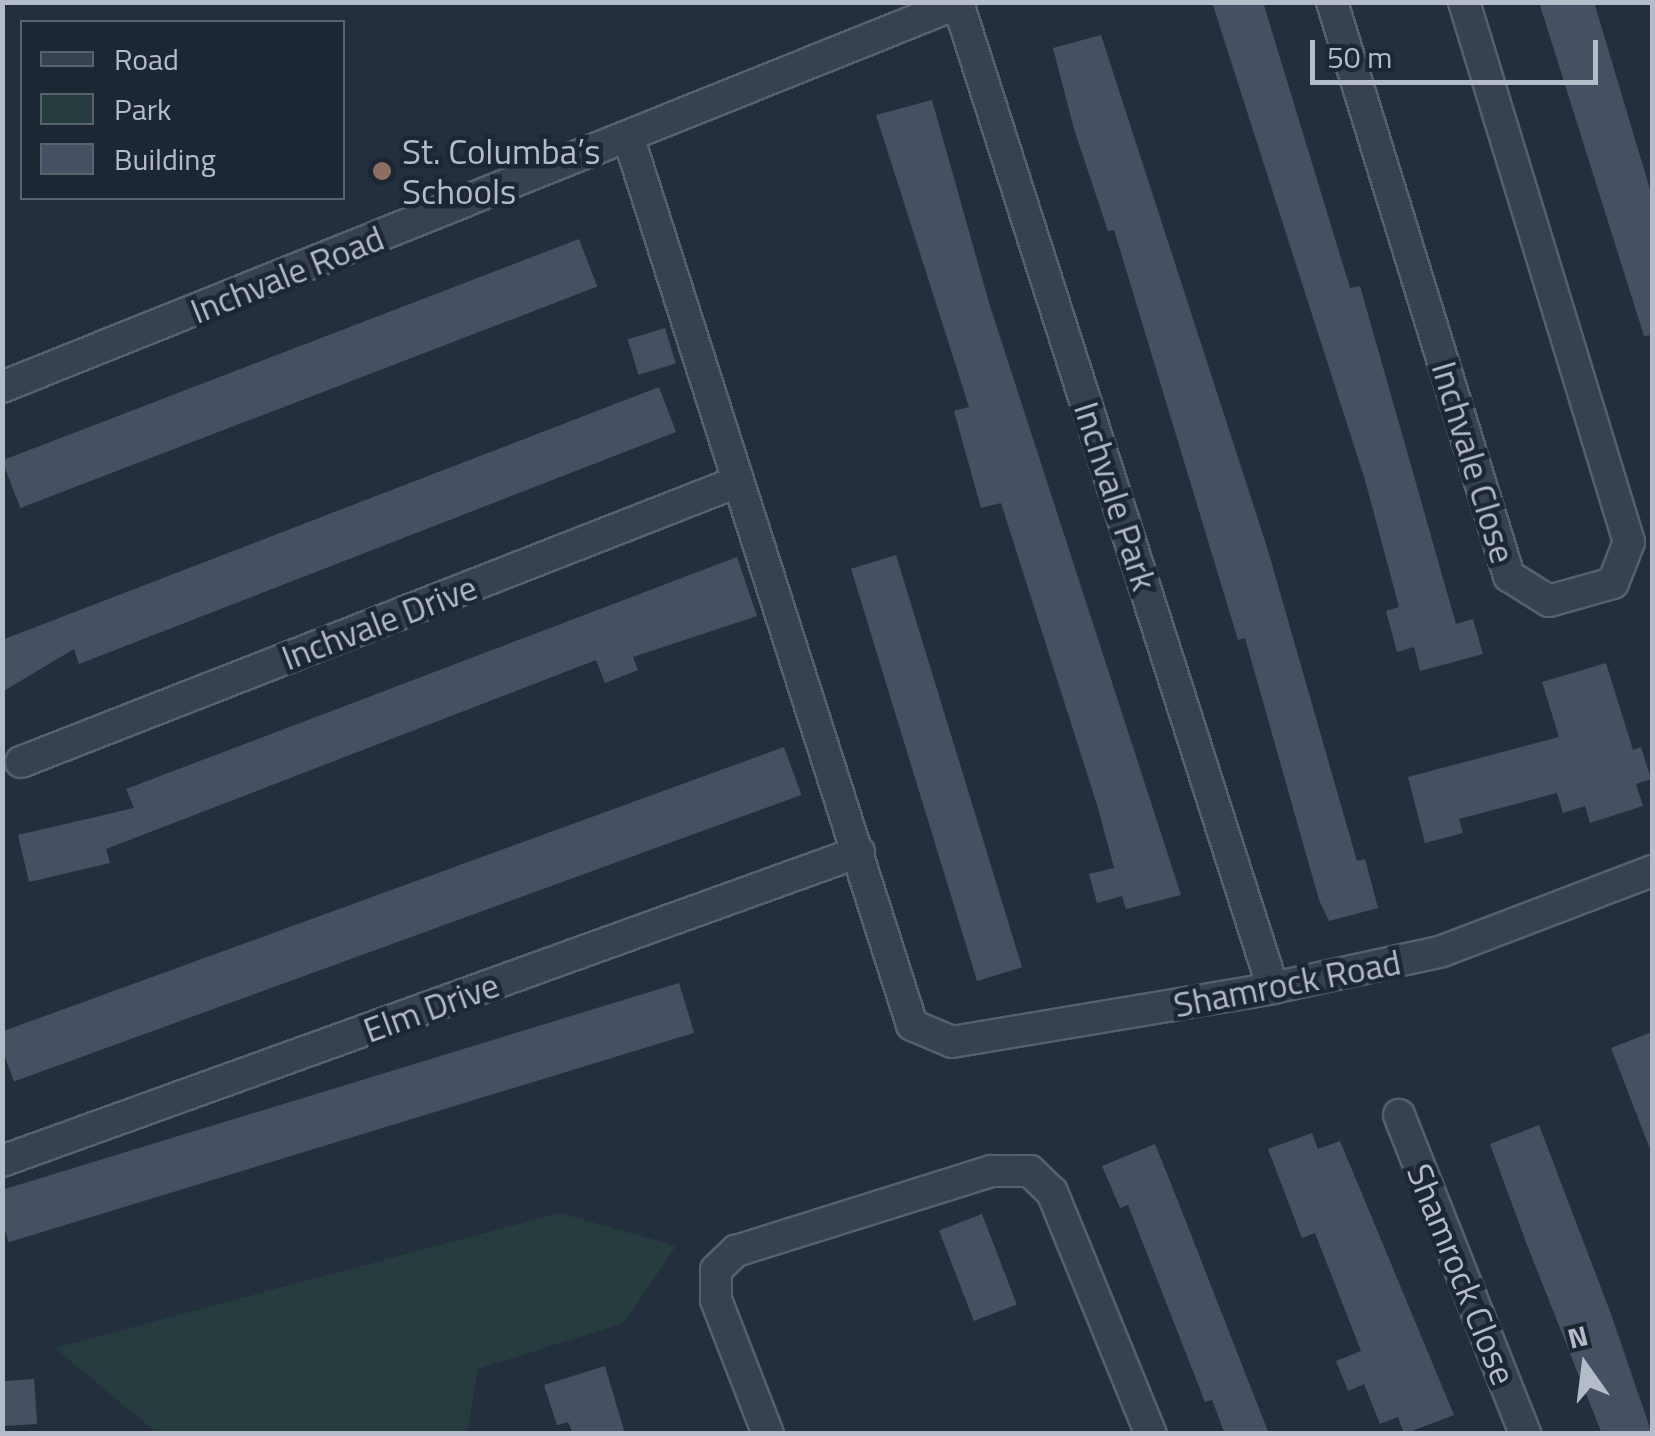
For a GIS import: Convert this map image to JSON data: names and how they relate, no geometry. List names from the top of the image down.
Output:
{
  "streets": {
    "street": [
      "Inchvale Road",
      "Inchvale Close",
      "Inchvale Park",
      "Inchvale Drive",
      "Shamrock Road",
      "Elm Drive",
      "Shamrock Close"
    ]
  },
  "crossings": [
    ["Inchvale Road", "Inchvale Park"],
    ["Inchvale Park", "Shamrock Road"],
    ["Shamrock Road", "Elm Drive"]
  ],
  "places": ["St. Columba’s Schools"],
  "legend": ["Road", "Park", "Building"],
  "scale_bar": "50 m",
  "north": "top"
}
